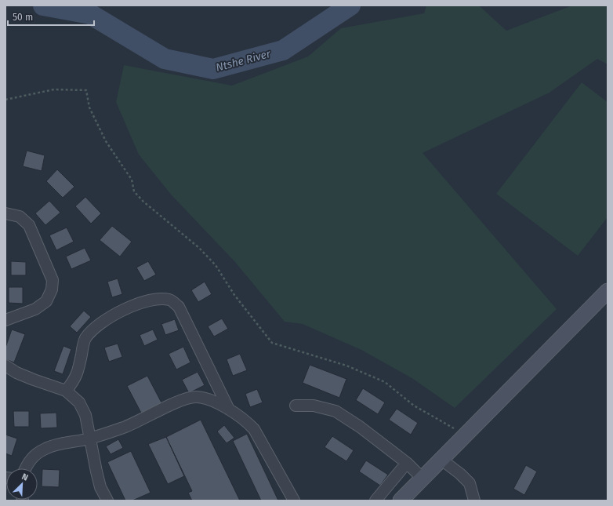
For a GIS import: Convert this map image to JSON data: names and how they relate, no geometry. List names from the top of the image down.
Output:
{
  "water": ["Ntshe River"],
  "scale_bar": "50 m",
  "north": "top right"
}
